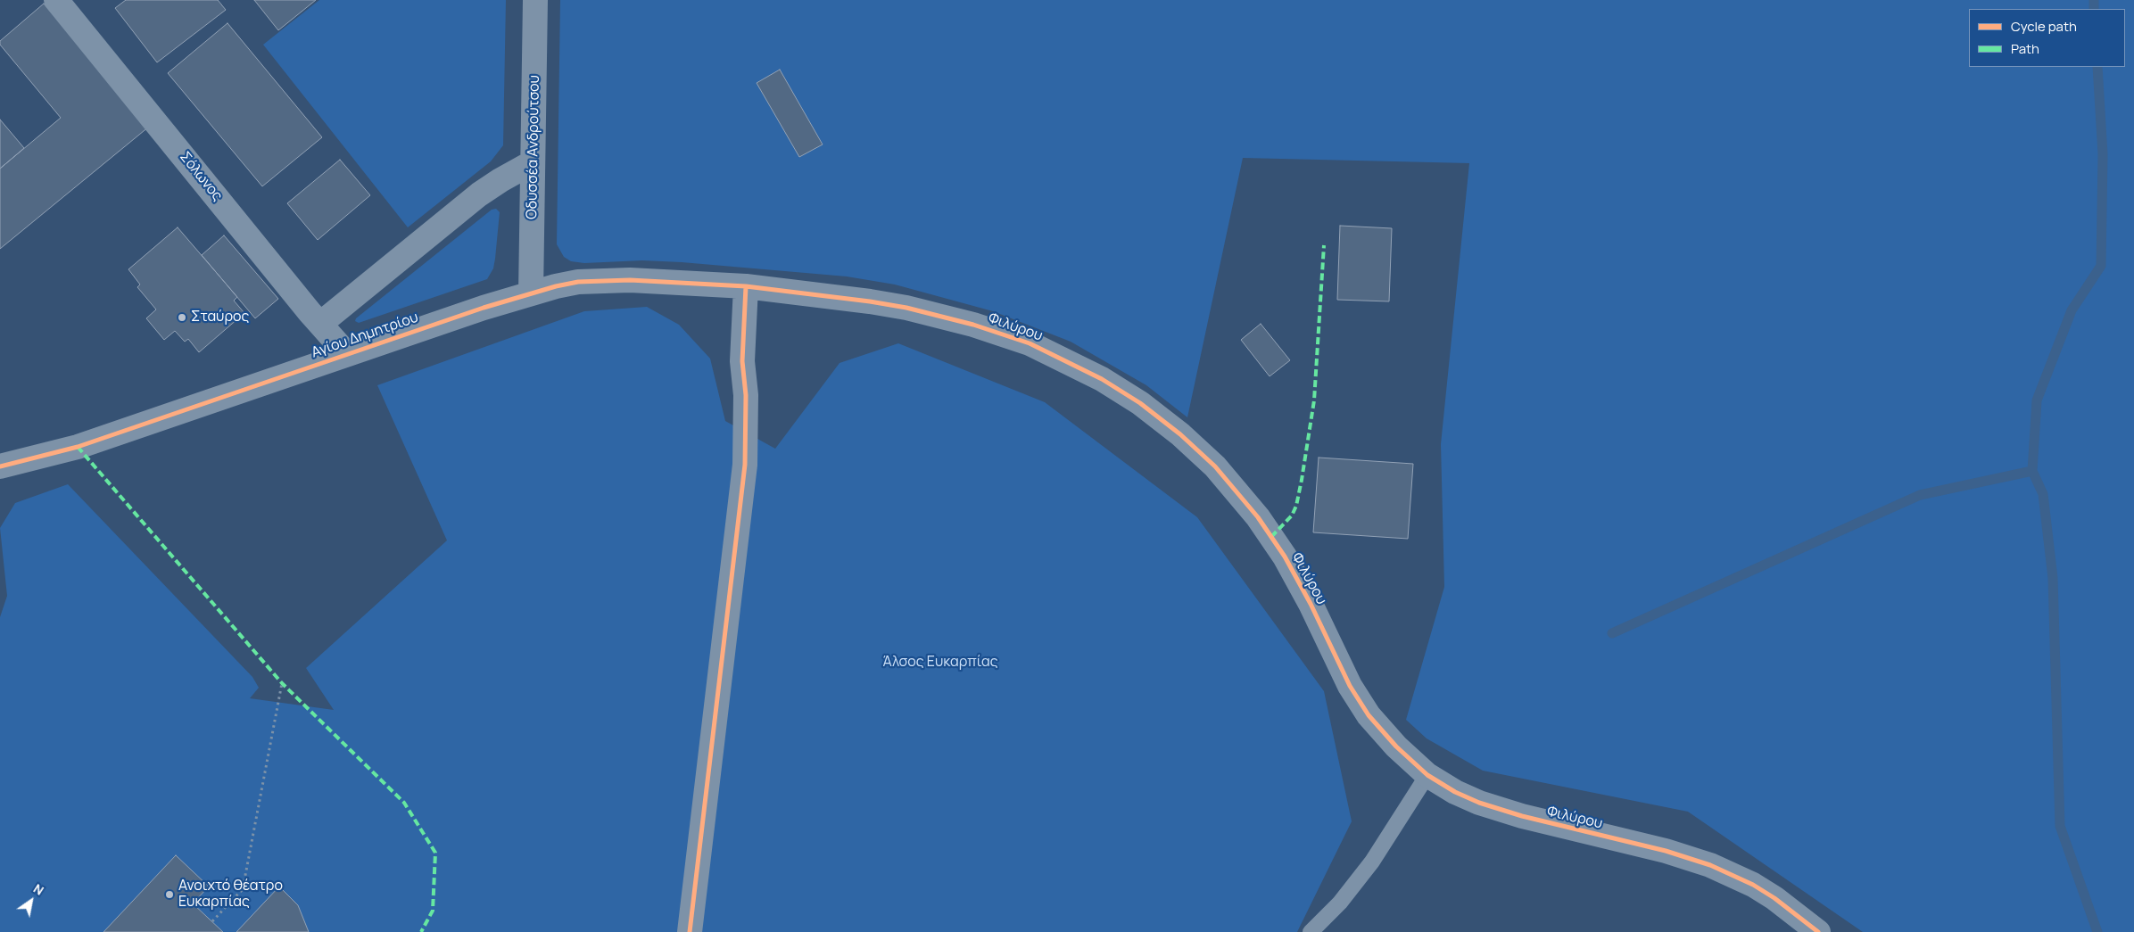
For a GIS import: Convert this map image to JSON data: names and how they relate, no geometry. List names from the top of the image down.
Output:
{
  "streets": {
    "street": [
      "Οδυσσέα Ανδρούτσου",
      "Σόλωνος",
      "Φιλύρου",
      "Αγίου Δημητρίου"
    ]
  },
  "crossings": [
    ["Οδυσσέα Ανδρούτσου", "Αγίου Δημητρίου"],
    ["Σόλωνος", "Αγίου Δημητρίου"],
    ["Φιλύρου", "Αγίου Δημητρίου"]
  ],
  "parks": ["Άλσος Ευκαρπίας"],
  "places": ["Σταύρος", "Ανοιχτό θέατρο Ευκαρπίας"],
  "legend": ["Cycle path", "Path"],
  "north": "top right"
}
